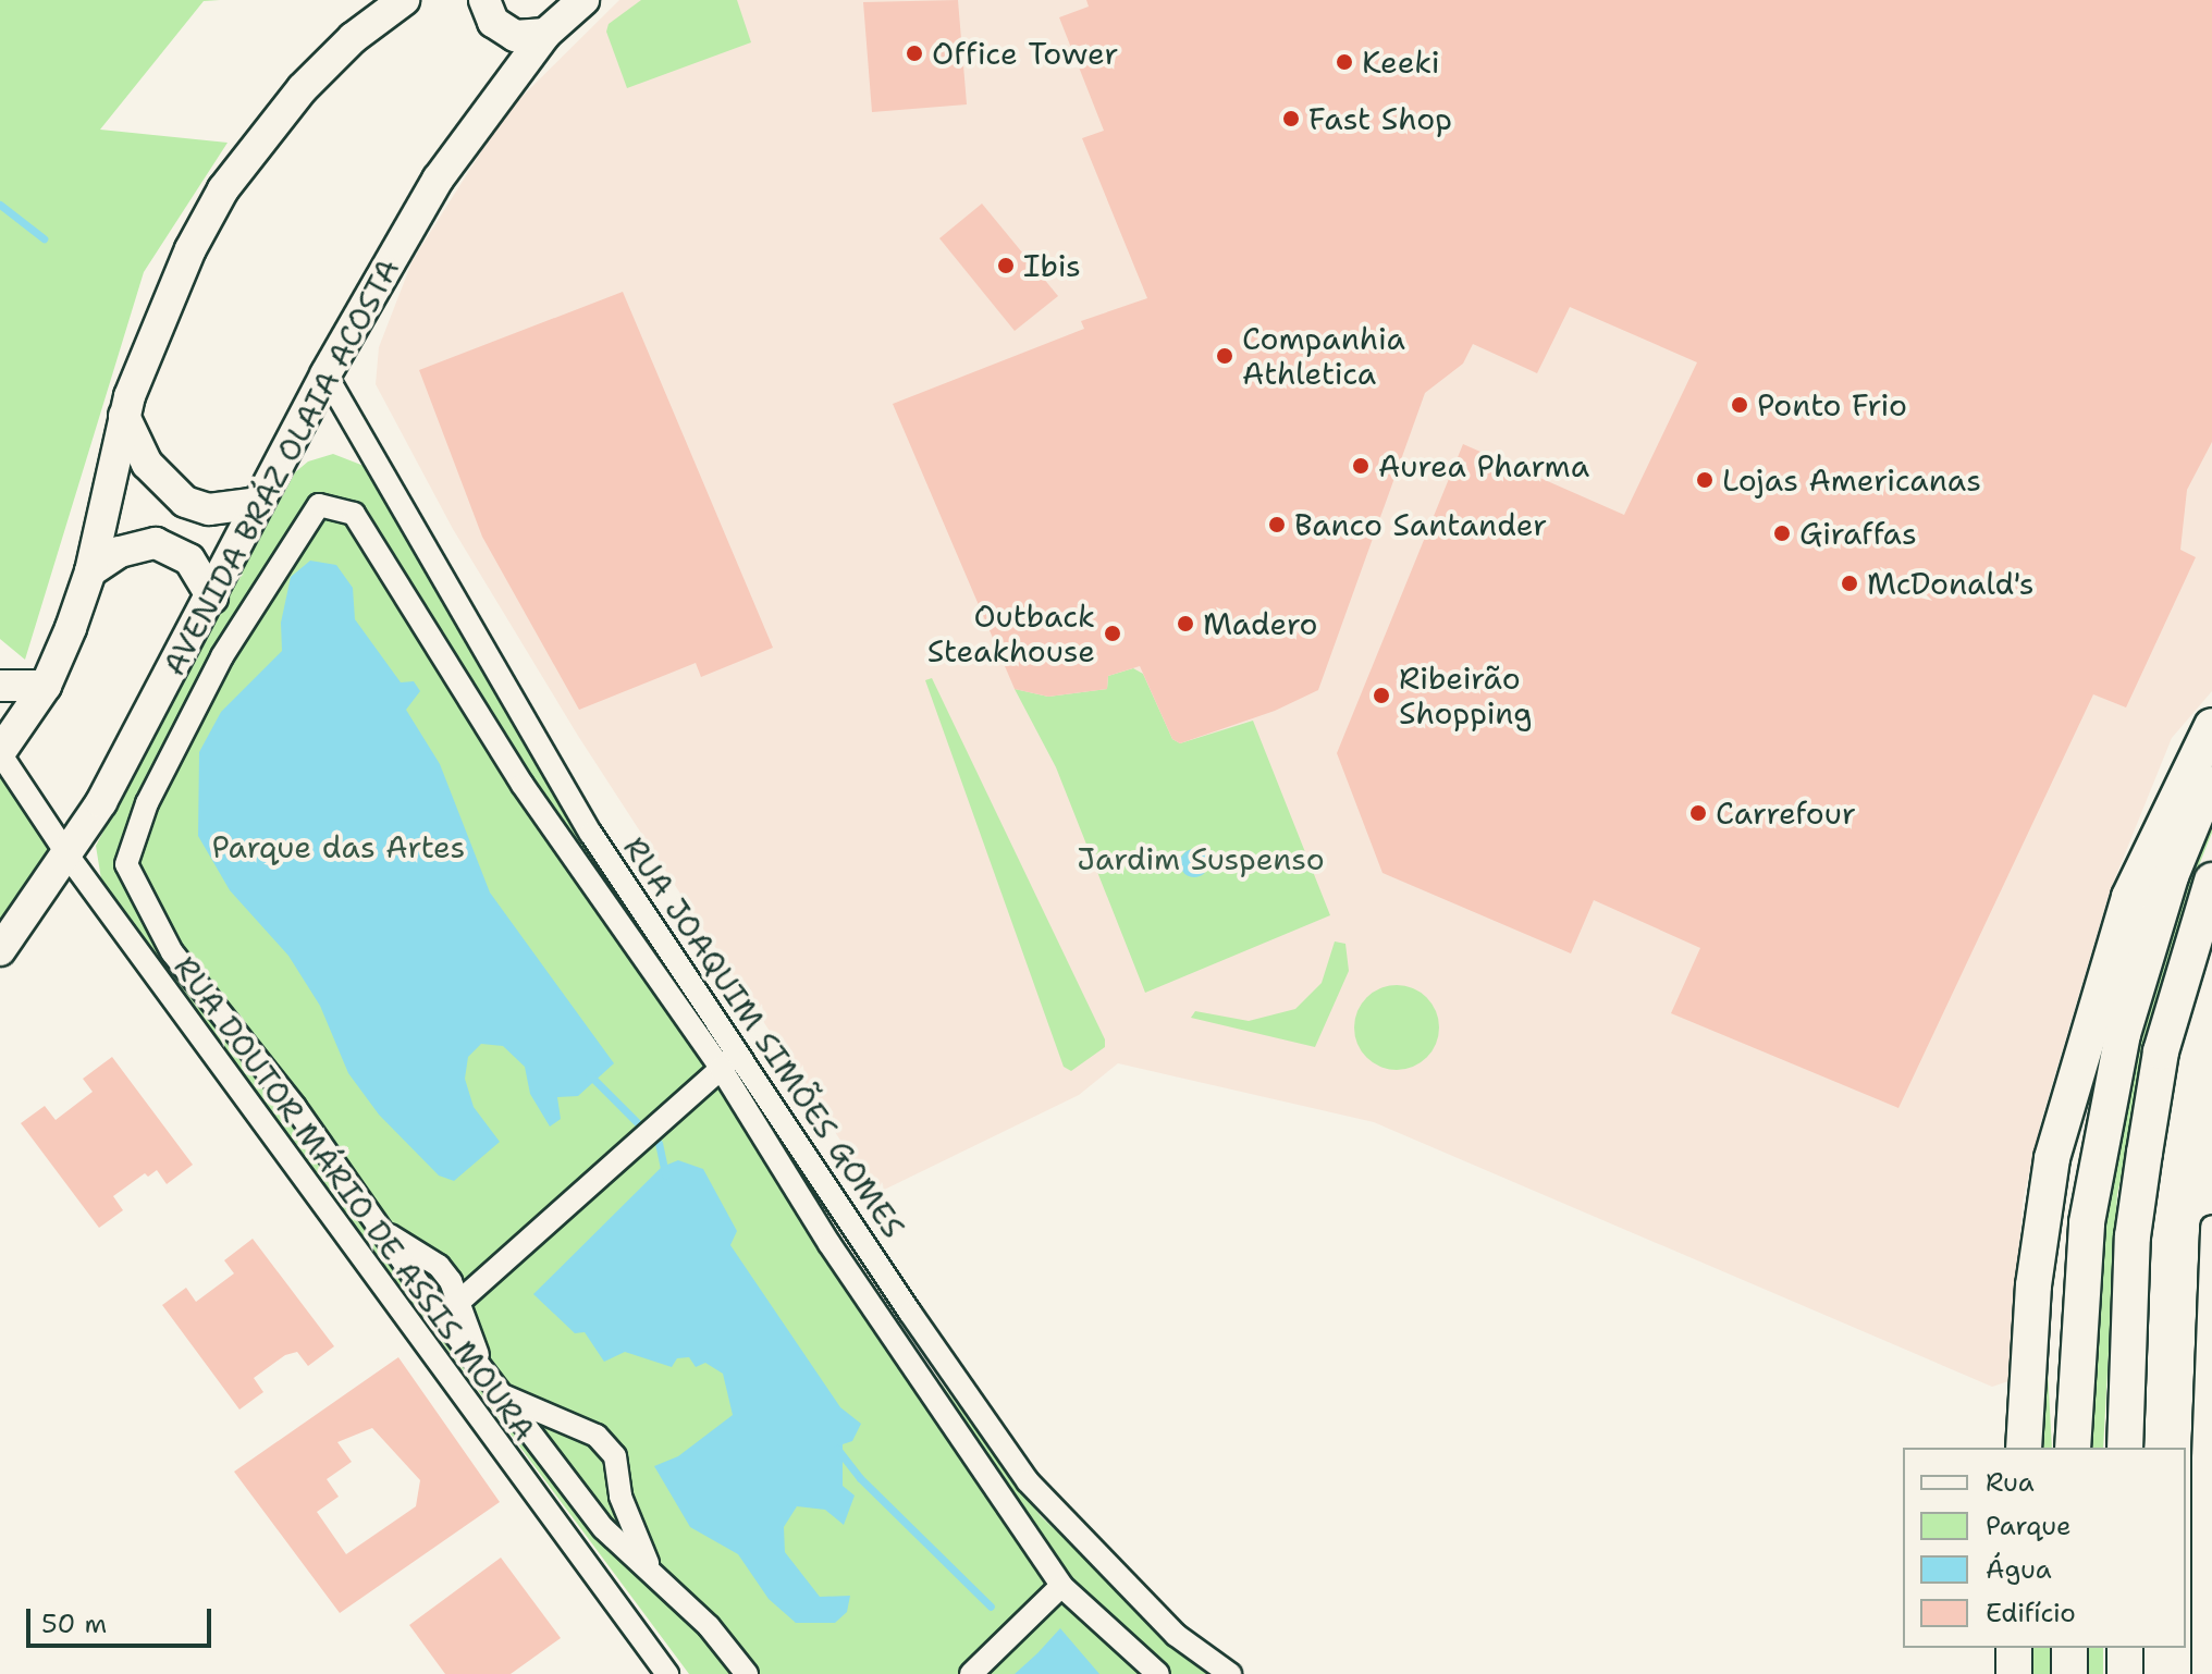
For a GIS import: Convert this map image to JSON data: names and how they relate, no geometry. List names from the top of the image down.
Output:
{
  "streets": {
    "street": ["AVENIDA BRÁZ OLAIA ACOSTA", "RUA JOAQUIM SIMÕES GOMES", "RUA DOUTOR MÁRIO DE ASSIS MOURA"]
  },
  "crossings": [
    ["AVENIDA BRÁZ OLAIA ACOSTA", "RUA JOAQUIM SIMÕES GOMES"],
    ["AVENIDA BRÁZ OLAIA ACOSTA", "RUA DOUTOR MÁRIO DE ASSIS MOURA"]
  ],
  "parks": ["Parque das Artes", "Jardim Suspenso"],
  "places": [
    "Office Tower",
    "Keeki",
    "Fast Shop",
    "Ibis",
    "Companhia Athletica",
    "Ponto Frio",
    "Aurea Pharma",
    "Lojas Americanas",
    "Banco Santander",
    "Giraffas",
    "McDonald's",
    "Madero",
    "Outback Steakhouse",
    "Ribeirão Shopping",
    "Carrefour"
  ],
  "legend": [
    "Rua",
    "Parque",
    "Água",
    "Edifício"
  ],
  "scale_bar": "50 m"
}
